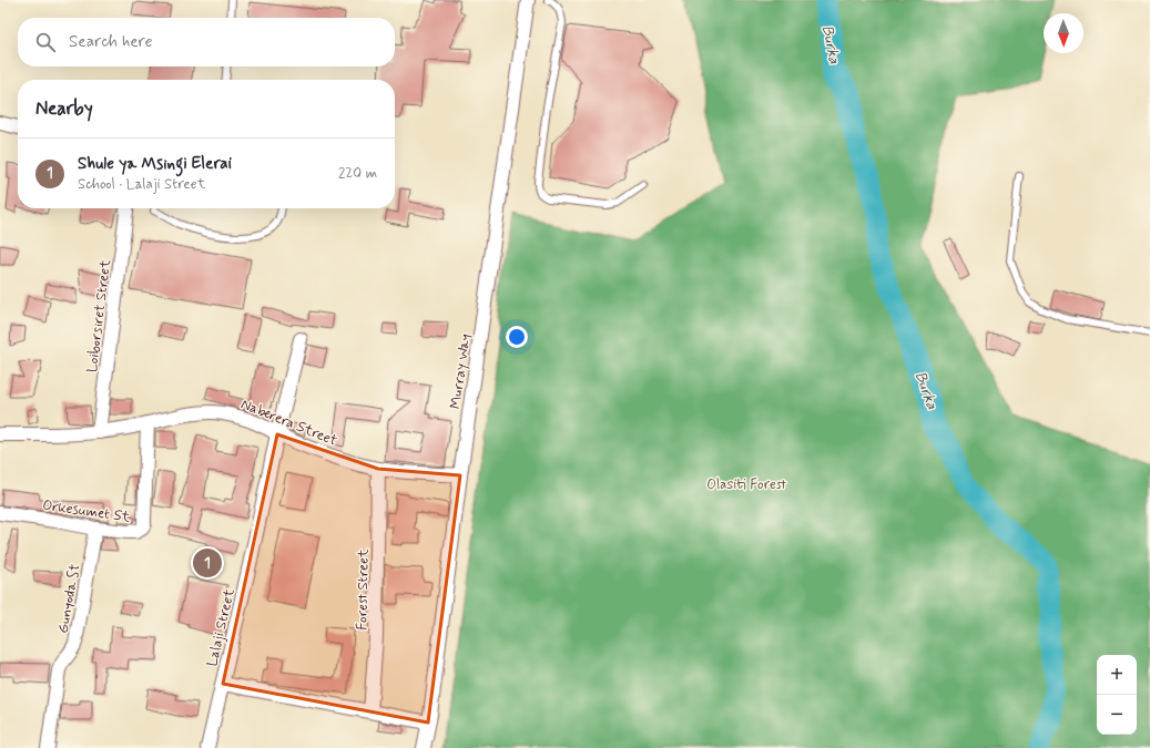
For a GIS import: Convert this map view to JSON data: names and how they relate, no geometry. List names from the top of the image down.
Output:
{
  "streets": {
    "street": [
      "Loiborsiret Street",
      "Murray Way",
      "Naberera Street",
      "Orkesumet St",
      "Forest Street",
      "Gunyoda St",
      "Lalaji Street"
    ]
  },
  "crossings": [
    ["Loiborsiret Street", "Naberera Street"],
    ["Murray Way", "Naberera Street"],
    ["Naberera Street", "Orkesumet St"],
    ["Naberera Street", "Forest Street"],
    ["Naberera Street", "Lalaji Street"],
    ["Orkesumet St", "Gunyoda St"]
  ],
  "water": ["Burka"],
  "parks": ["Olasiti Forest"],
  "north": "bottom",
  "page": {
    "search": "Search here",
    "heading": "Nearby",
    "list": [
      {
        "mark": "1",
        "name": "Shule ya Msingi Elerai",
        "note": "School · Lalaji Street",
        "value": "220 m"
      }
    ],
    "pins": "1",
    "map_buttons": ["+", "−"]
  }
}
